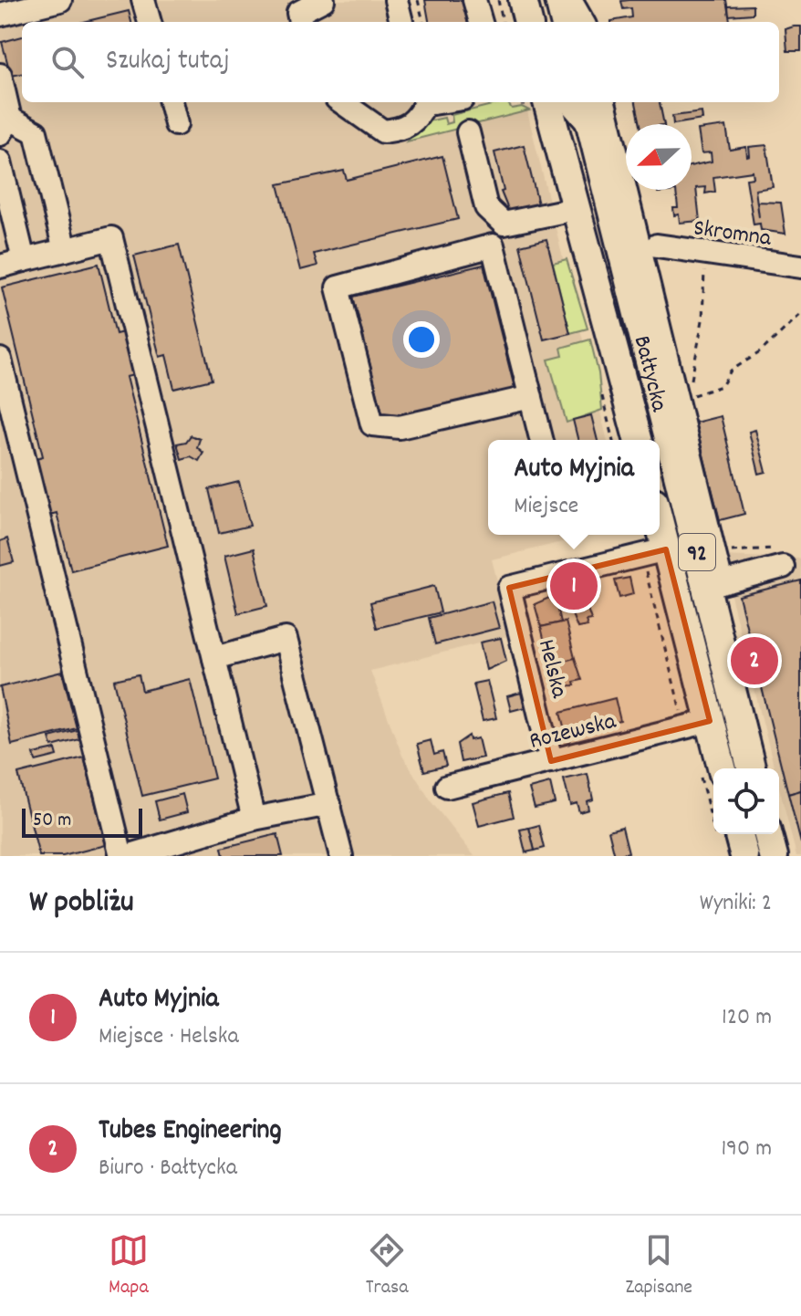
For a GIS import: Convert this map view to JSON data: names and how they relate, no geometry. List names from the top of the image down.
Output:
{
  "streets": {
    "main road": ["Bałtycka", "92"],
    "street": ["Skromna", "Helska", "Rozewska"]
  },
  "crossings": [
    ["92", "Helska"],
    ["92", "Rozewska"],
    ["Helska", "Rozewska"]
  ],
  "scale_bar": "50 m",
  "north": "left",
  "page": {
    "search": "Szukaj tutaj",
    "popup": ["Auto Myjnia", "Miejsce"],
    "pins": ["1", "2"],
    "scale": "50 m",
    "heading": ["W pobliżu", "Wyniki: 2"],
    "list": [
      {
        "mark": "1",
        "name": "Auto Myjnia",
        "note": "Miejsce · Helska",
        "value": "120 m"
      },
      {
        "mark": "2",
        "name": "Tubes Engineering",
        "note": "Biuro · Bałtycka",
        "value": "190 m"
      }
    ],
    "nav": ["Mapa", "Trasa", "Zapisane"]
  }
}
